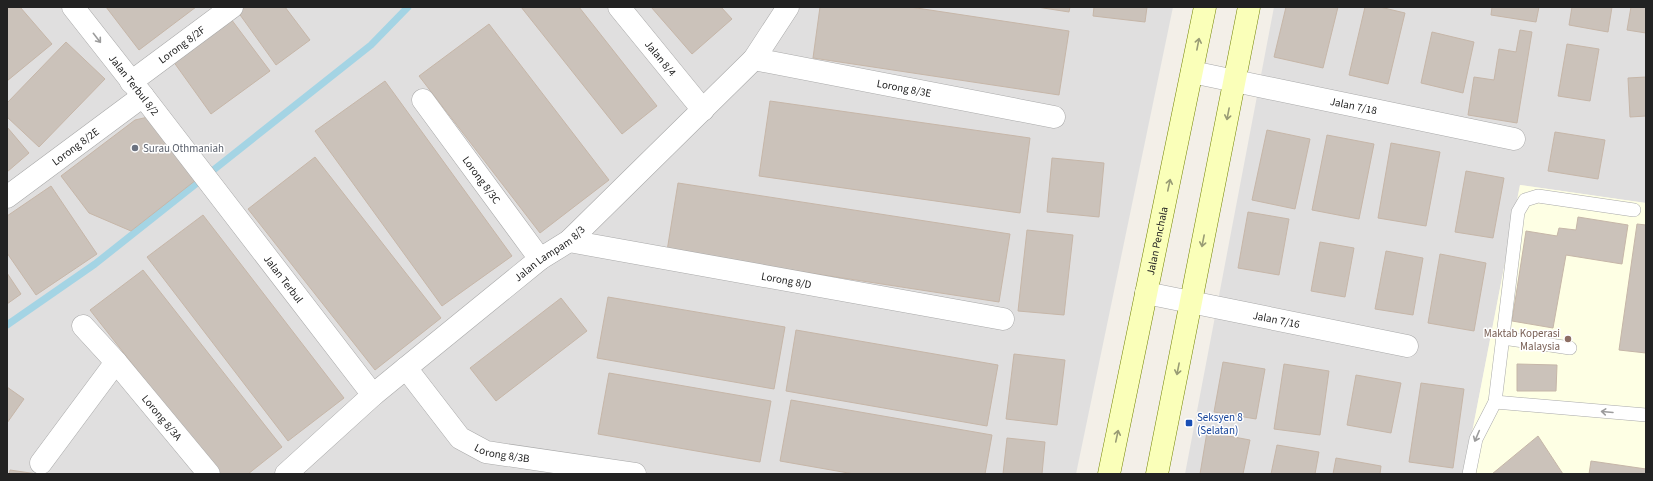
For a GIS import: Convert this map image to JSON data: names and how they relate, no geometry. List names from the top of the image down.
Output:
{
  "streets": {
    "main road": ["Jalan Penchala"],
    "street": [
      "Lorong 8/2F",
      "Jalan 8/4",
      "Jalan Terbul 8/2",
      "Lorong 8/3E",
      "Jalan 7/18",
      "Lorong 8/2E",
      "Lorong 8/3C",
      "Jalan Lampam 8/3",
      "Jalan Terbul",
      "Lorong 8/D",
      "Jalan 7/16",
      "Lorong 8/3A",
      "Lorong 8/3B"
    ]
  },
  "crossings": [
    ["Lorong 8/2F", "Jalan Terbul 8/2"],
    ["Lorong 8/2F", "Lorong 8/2E"],
    ["Jalan 8/4", "Jalan Lampam 8/3"],
    ["Jalan Terbul 8/2", "Lorong 8/2E"],
    ["Jalan Terbul 8/2", "Jalan Terbul"],
    ["Lorong 8/3E", "Jalan Lampam 8/3"],
    ["Jalan 7/18", "Jalan Penchala"],
    ["Lorong 8/3C", "Jalan Lampam 8/3"],
    ["Jalan Penchala", "Jalan 7/16"],
    ["Jalan Lampam 8/3", "Jalan Terbul"],
    ["Jalan Lampam 8/3", "Lorong 8/D"],
    ["Jalan Lampam 8/3", "Lorong 8/3B"]
  ],
  "one_way": ["Jalan Terbul 8/2"],
  "places": {
    "other": ["Surau Othmaniah", "Maktab Koperasi Malaysia"],
    "transit": ["Seksyen 8 (Selatan)"]
  }
}
